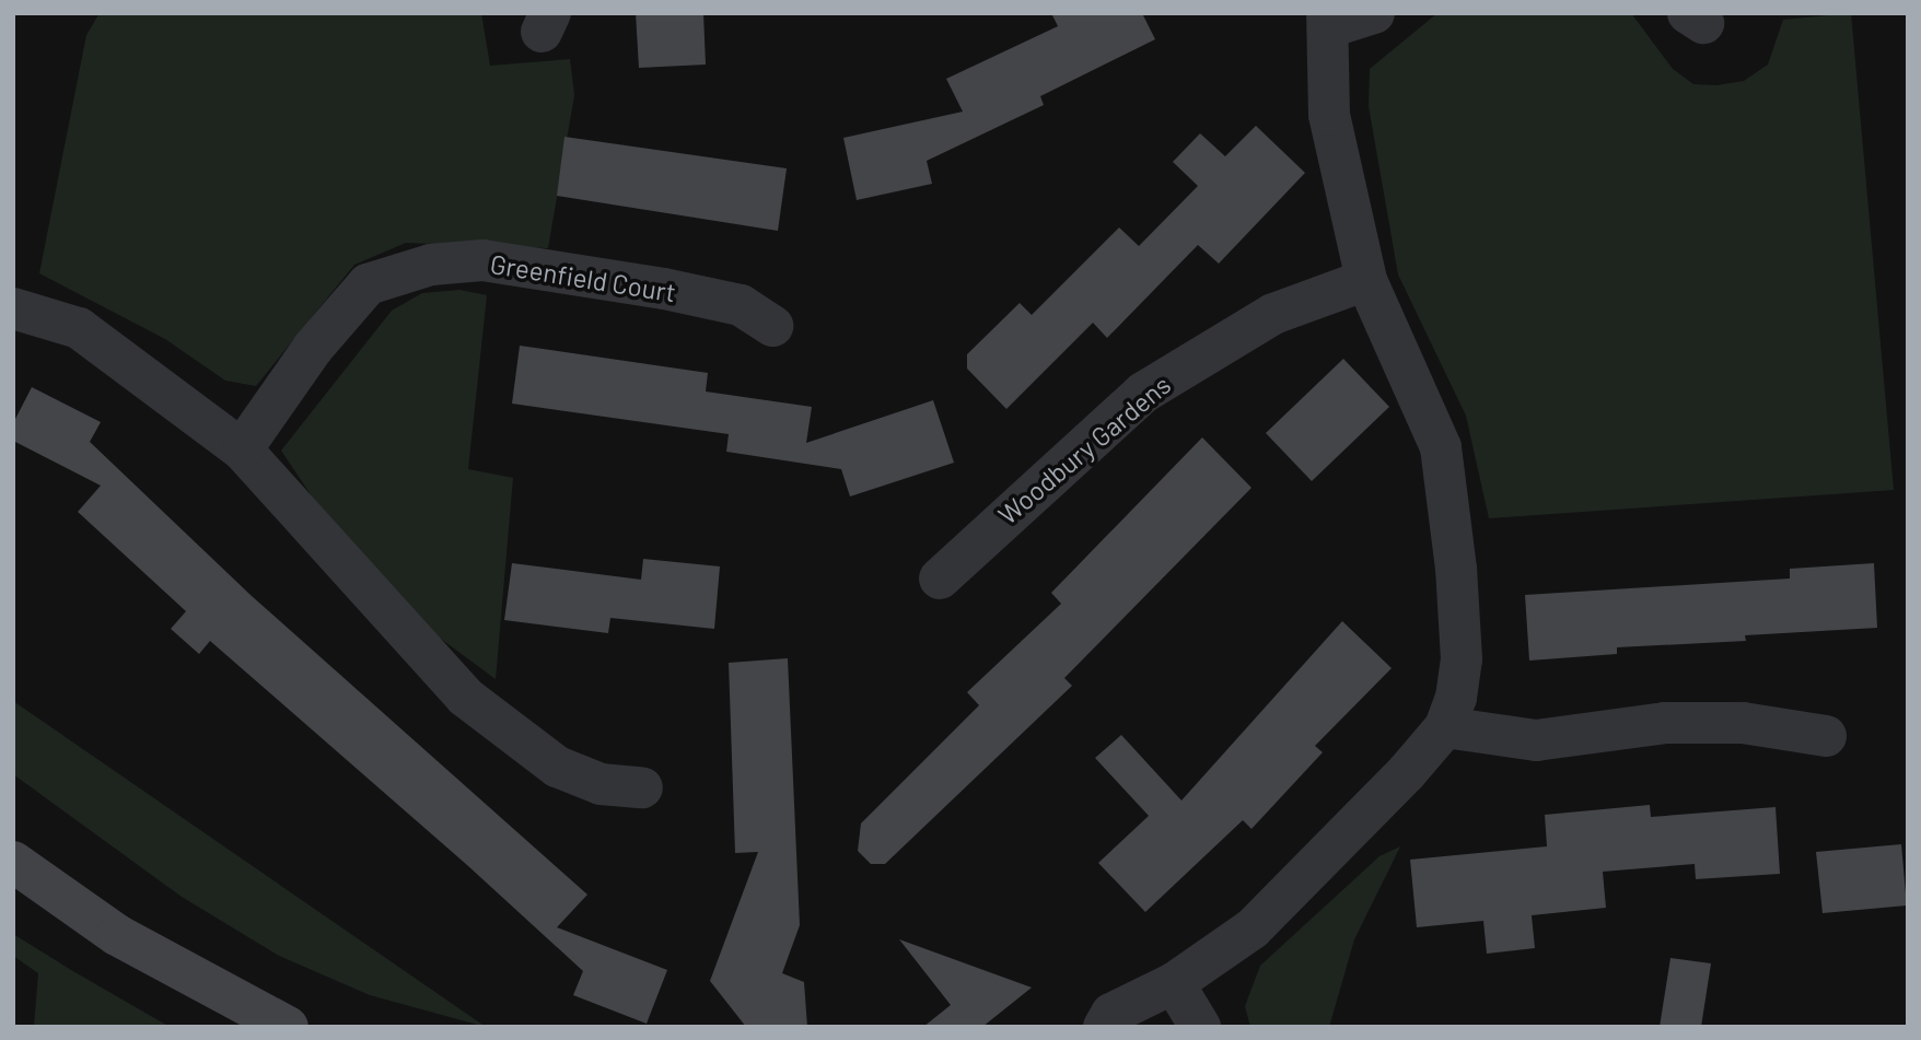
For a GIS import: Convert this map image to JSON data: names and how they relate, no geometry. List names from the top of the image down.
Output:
{
  "streets": {
    "street": ["Greenfield Court", "Woodbury Gardens"]
  }
}
